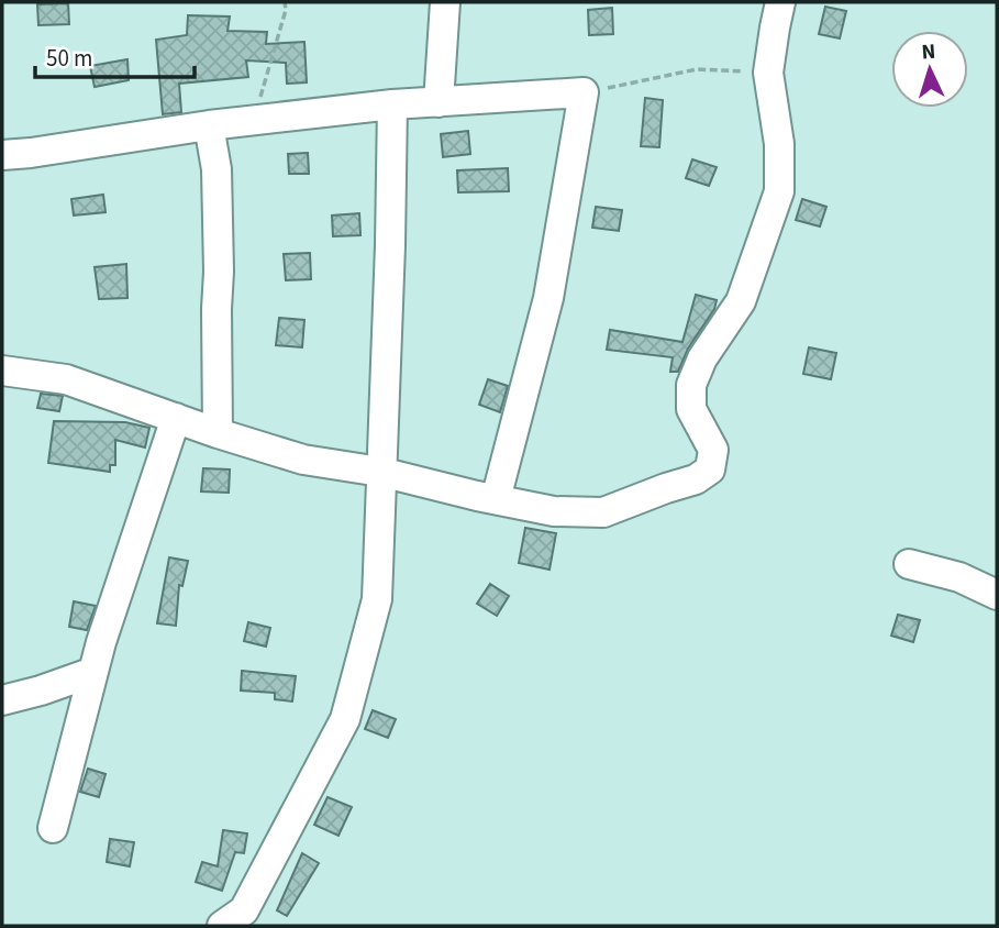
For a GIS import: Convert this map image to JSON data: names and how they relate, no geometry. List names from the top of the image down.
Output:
{
  "scale_bar": "50 m",
  "north": "top"
}
